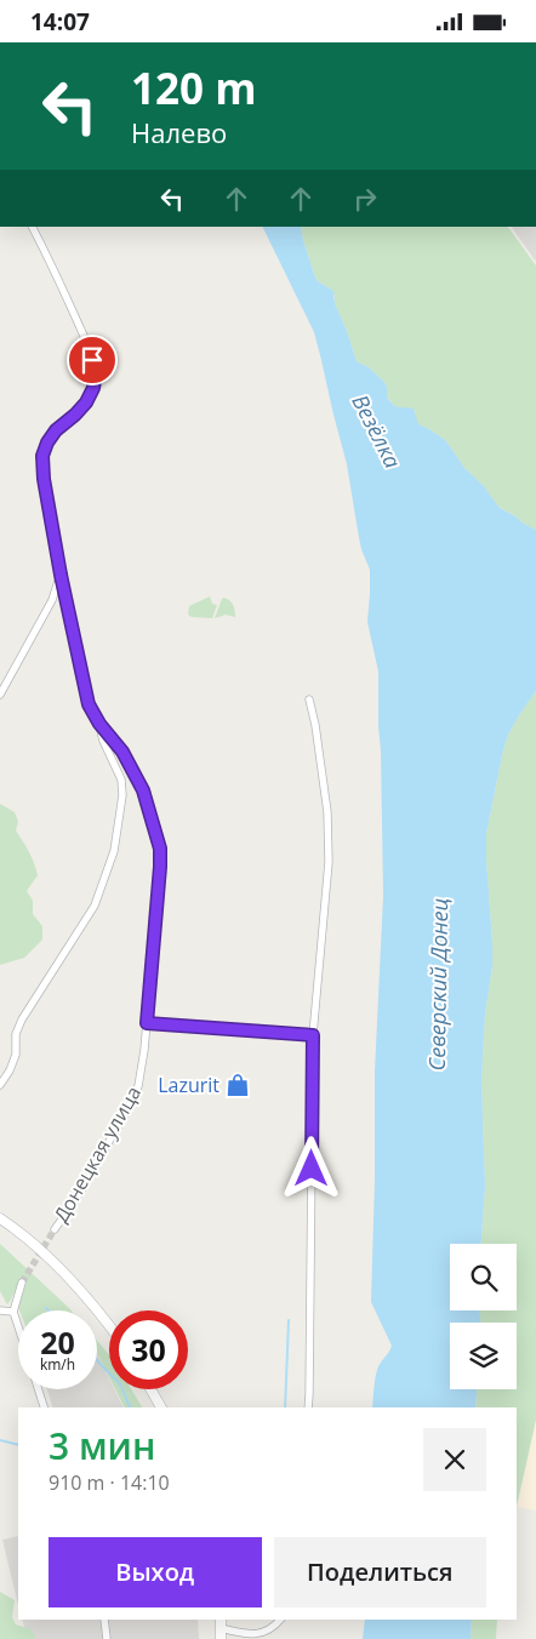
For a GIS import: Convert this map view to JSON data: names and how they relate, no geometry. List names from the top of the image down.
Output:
{
  "streets": {
    "street": ["Донецкая улица"]
  },
  "water": ["Везёлка", "Северский Донец"],
  "places": {
    "shop": ["Lazurit"]
  },
  "page": {
    "status": "14:07",
    "turn": ["120 m", "Налево"],
    "speed": "20 km/h",
    "limit": "30",
    "heading": ["3 мин", "910 m · 14:10"],
    "buttons": ["Выход", "Поделиться"]
  }
}
